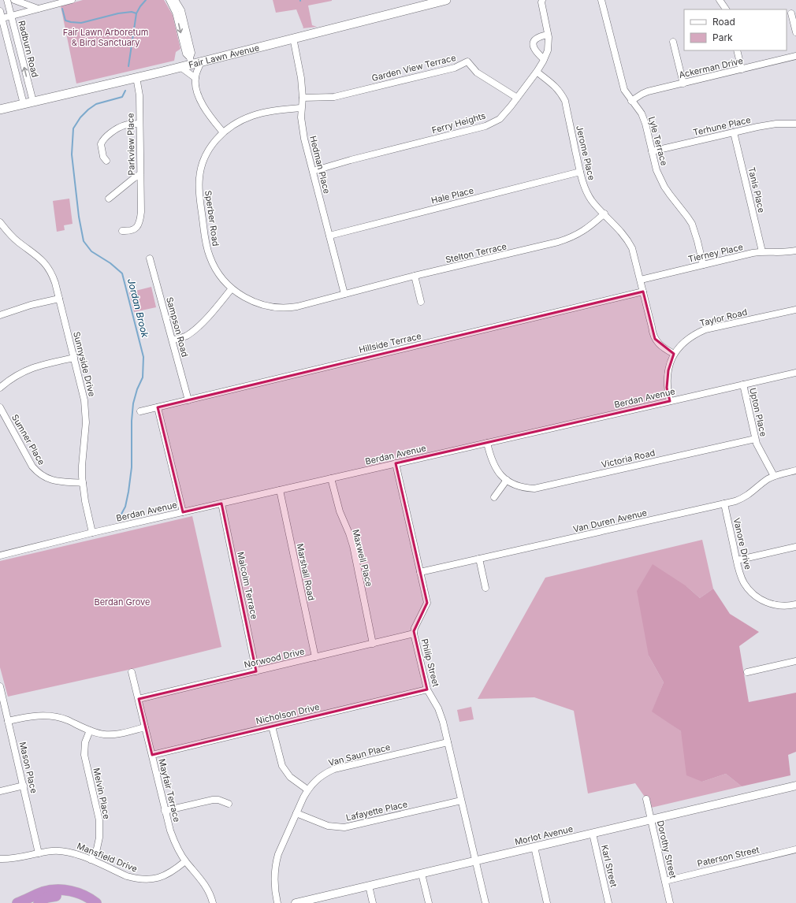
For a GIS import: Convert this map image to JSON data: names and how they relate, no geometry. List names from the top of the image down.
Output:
{
  "streets": {
    "main road": ["Fair Lawn Avenue"],
    "street": [
      "Radburn Road",
      "Garden View Terrace",
      "Ackerman Drive",
      "Ferry Heights",
      "Terhune Place",
      "Lyle Terrace",
      "Parkview Place",
      "Jerome Place",
      "Hedman Place",
      "Tanis Place",
      "Hale Place",
      "Sperber Road",
      "Stelton Terrace",
      "Tierney Place",
      "Taylor Road",
      "Sampson Road",
      "Hillside Terrace",
      "Sunnyside Drive",
      "Berdan Avenue",
      "Upton Place",
      "Sumner Place",
      "Victoria Road",
      "Van Duren Avenue",
      "Vanore Drive",
      "Maxwell Place",
      "Marshall Road",
      "Malcolm Terrace",
      "Norwood Drive",
      "Philip Street",
      "Nicholson Drive",
      "Van Saun Place",
      "Mason Place",
      "Mayfair Terrace",
      "Melvin Place",
      "Lafayette Place",
      "Morlot Avenue",
      "Dorothy Street",
      "Paterson Street",
      "Mansfield Drive",
      "Karl Street"
    ]
  },
  "crossings": [
    ["Radburn Road", "Fair Lawn Avenue"],
    ["Fair Lawn Avenue", "Parkview Place"],
    ["Fair Lawn Avenue", "Hedman Place"],
    ["Garden View Terrace", "Ferry Heights"],
    ["Garden View Terrace", "Hedman Place"],
    ["Ackerman Drive", "Lyle Terrace"],
    ["Ferry Heights", "Jerome Place"],
    ["Ferry Heights", "Hedman Place"],
    ["Terhune Place", "Lyle Terrace"],
    ["Terhune Place", "Tanis Place"],
    ["Lyle Terrace", "Tierney Place"],
    ["Jerome Place", "Hale Place"],
    ["Jerome Place", "Stelton Terrace"],
    ["Jerome Place", "Tierney Place"],
    ["Jerome Place", "Taylor Road"],
    ["Jerome Place", "Hillside Terrace"],
    ["Hedman Place", "Hale Place"],
    ["Hedman Place", "Sperber Road"],
    ["Hedman Place", "Stelton Terrace"],
    ["Tanis Place", "Tierney Place"],
    ["Sperber Road", "Stelton Terrace"],
    ["Taylor Road", "Berdan Avenue"],
    ["Sampson Road", "Hillside Terrace"],
    ["Sunnyside Drive", "Berdan Avenue"],
    ["Sunnyside Drive", "Sumner Place"],
    ["Berdan Avenue", "Upton Place"],
    ["Berdan Avenue", "Victoria Road"],
    ["Berdan Avenue", "Maxwell Place"],
    ["Berdan Avenue", "Marshall Road"],
    ["Berdan Avenue", "Malcolm Terrace"],
    ["Berdan Avenue", "Philip Street"],
    ["Upton Place", "Victoria Road"],
    ["Upton Place", "Van Duren Avenue"],
    ["Van Duren Avenue", "Vanore Drive"],
    ["Van Duren Avenue", "Philip Street"],
    ["Maxwell Place", "Norwood Drive"],
    ["Marshall Road", "Norwood Drive"],
    ["Malcolm Terrace", "Norwood Drive"],
    ["Norwood Drive", "Philip Street"],
    ["Norwood Drive", "Mayfair Terrace"],
    ["Philip Street", "Nicholson Drive"],
    ["Philip Street", "Van Saun Place"],
    ["Philip Street", "Lafayette Place"],
    ["Philip Street", "Morlot Avenue"],
    ["Nicholson Drive", "Mayfair Terrace"],
    ["Van Saun Place", "Lafayette Place"],
    ["Mason Place", "Mansfield Drive"],
    ["Mayfair Terrace", "Mansfield Drive"],
    ["Melvin Place", "Mansfield Drive"],
    ["Morlot Avenue", "Dorothy Street"],
    ["Morlot Avenue", "Karl Street"],
    ["Dorothy Street", "Paterson Street"]
  ],
  "water": ["Jordan Brook"],
  "parks": ["Fair Lawn Arboretum & Bird Sanctuary", "Berdan Grove"],
  "legend": ["Road", "Park"]
}
